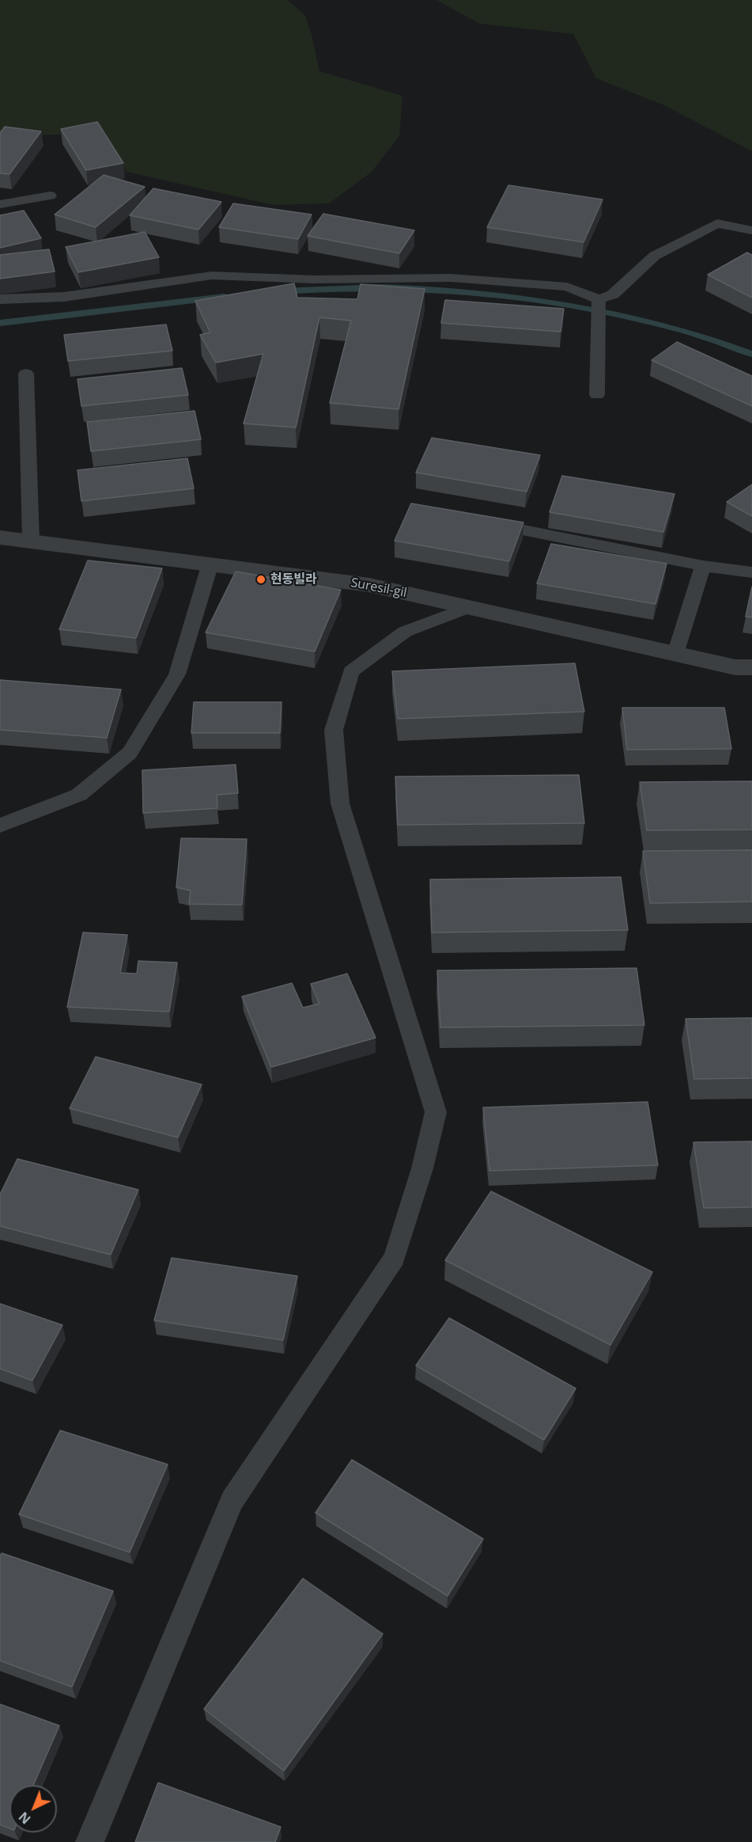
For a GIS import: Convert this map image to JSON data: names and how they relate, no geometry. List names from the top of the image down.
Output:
{
  "streets": {
    "street": ["Suresil-gil"]
  },
  "places": ["현동빌라"],
  "north": "bottom left"
}
